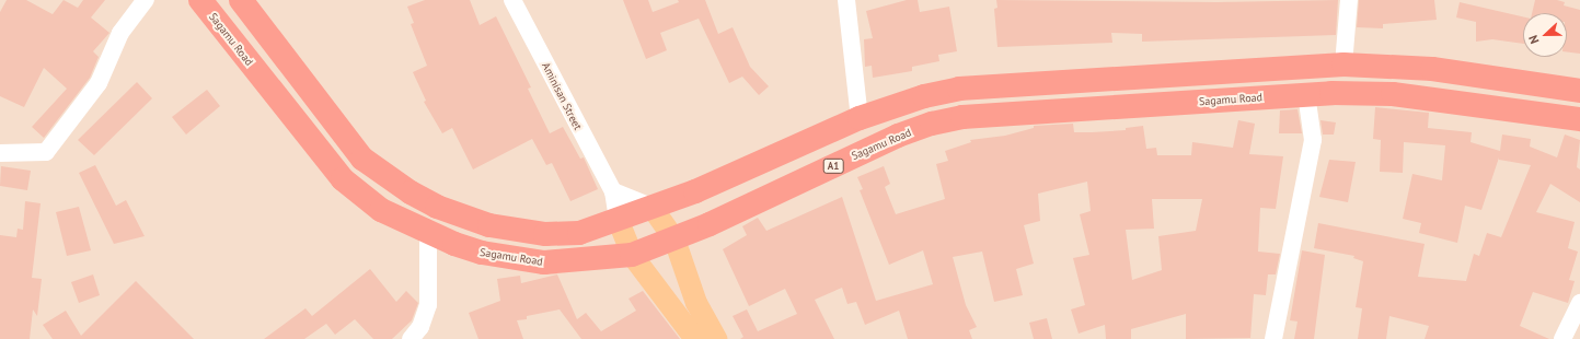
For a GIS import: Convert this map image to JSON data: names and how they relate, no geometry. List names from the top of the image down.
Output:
{
  "streets": {
    "highway": ["Sagamu Road", "A1"],
    "street": ["Aminisan Street"]
  },
  "north": "left"
}
